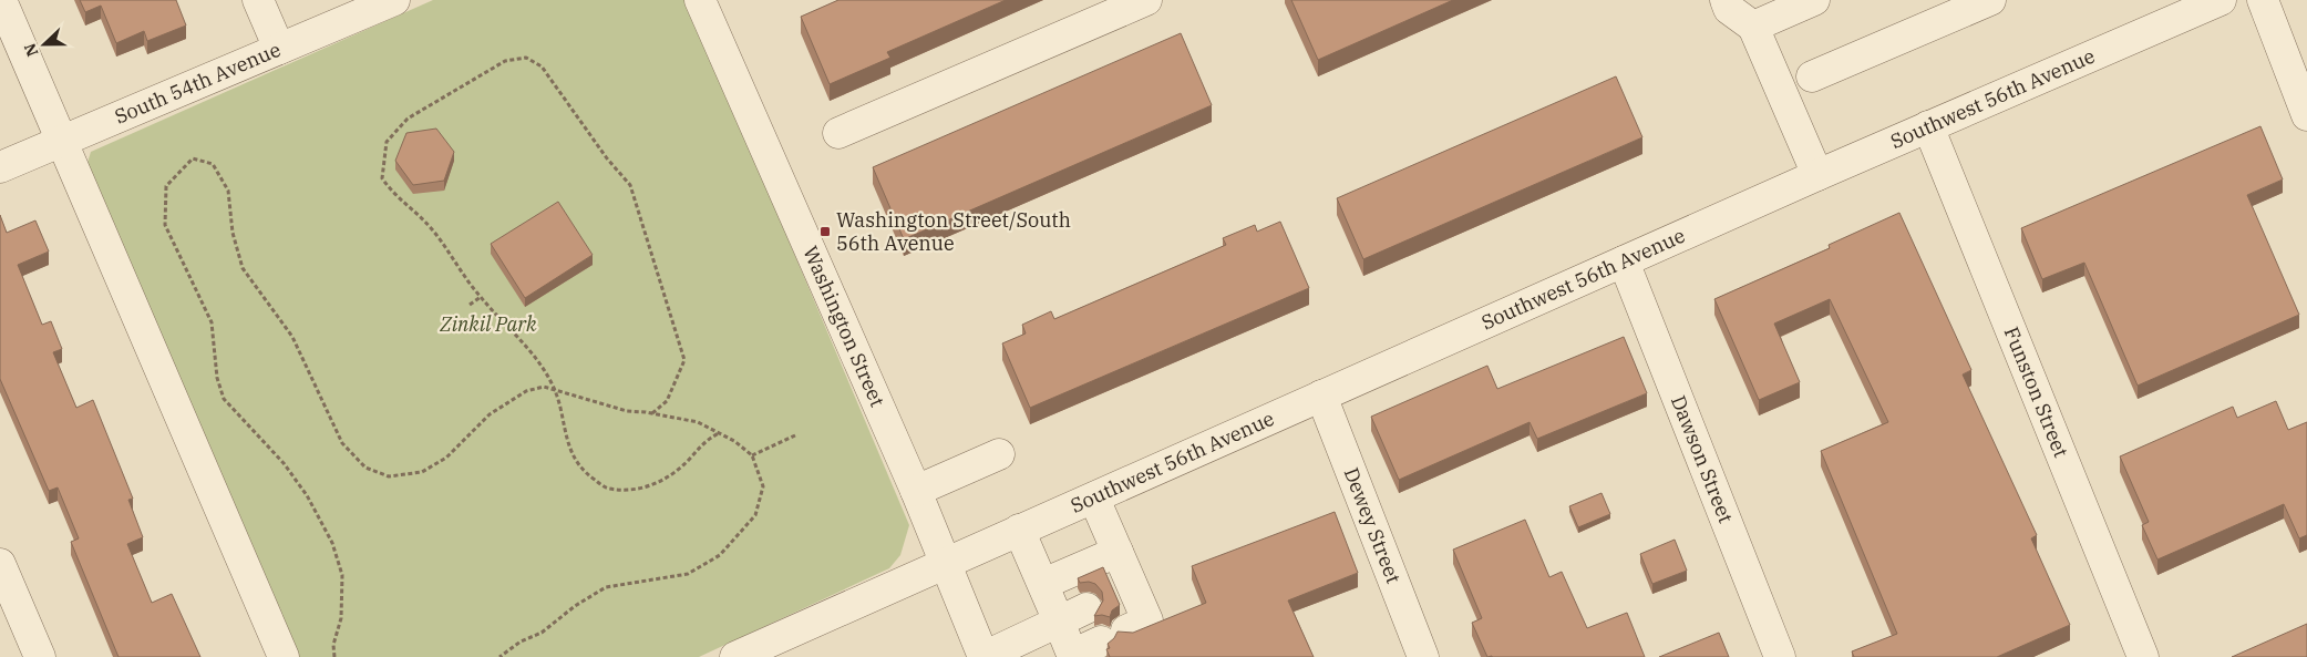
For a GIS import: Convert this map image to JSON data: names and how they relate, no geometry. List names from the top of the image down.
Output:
{
  "streets": {
    "street": [
      "South 54th Avenue",
      "Southwest 56th Avenue",
      "Washington Street",
      "Funston Street",
      "Dawson Street",
      "Dewey Street"
    ]
  },
  "crossings": [
    ["Southwest 56th Avenue", "Washington Street"],
    ["Southwest 56th Avenue", "Funston Street"],
    ["Southwest 56th Avenue", "Dawson Street"],
    ["Southwest 56th Avenue", "Dewey Street"]
  ],
  "parks": ["Zinkil Park"],
  "places": {
    "transit": ["Washington Street/South 56th Avenue"]
  },
  "north": "left"
}
